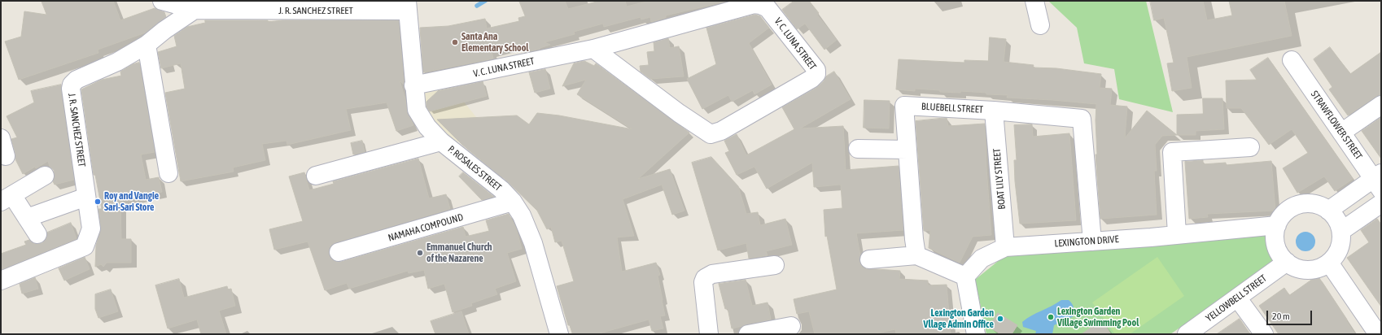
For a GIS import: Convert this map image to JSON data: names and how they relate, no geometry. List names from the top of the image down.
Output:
{
  "streets": {
    "street": [
      "J. R. SANCHEZ STREET",
      "V. C. LUNA STREET",
      "BLUEBELL STREET",
      "STRAWFLOWER STREET",
      "P. ROSALES STREET",
      "BOAT LILY STREET",
      "NAMAHA COMPOUND",
      "LEXINGTON DRIVE",
      "YELLOWBELL STREET"
    ]
  },
  "crossings": [
    ["J. R. SANCHEZ STREET", "P. ROSALES STREET"],
    ["V. C. LUNA STREET", "P. ROSALES STREET"],
    ["BLUEBELL STREET", "BOAT LILY STREET"],
    ["BLUEBELL STREET", "LEXINGTON DRIVE"],
    ["P. ROSALES STREET", "NAMAHA COMPOUND"],
    ["BOAT LILY STREET", "LEXINGTON DRIVE"],
    ["LEXINGTON DRIVE", "YELLOWBELL STREET"]
  ],
  "places": [
    "Santa Ana Elementary School",
    "Roy and Vangie Sari-Sari Store",
    "Emmanuel Church of the Nazarene",
    "Lexington Garden Village Swimming Pool",
    "Lexington Garden Vllage Admin Office"
  ],
  "scale_bar": "20 m"
}
